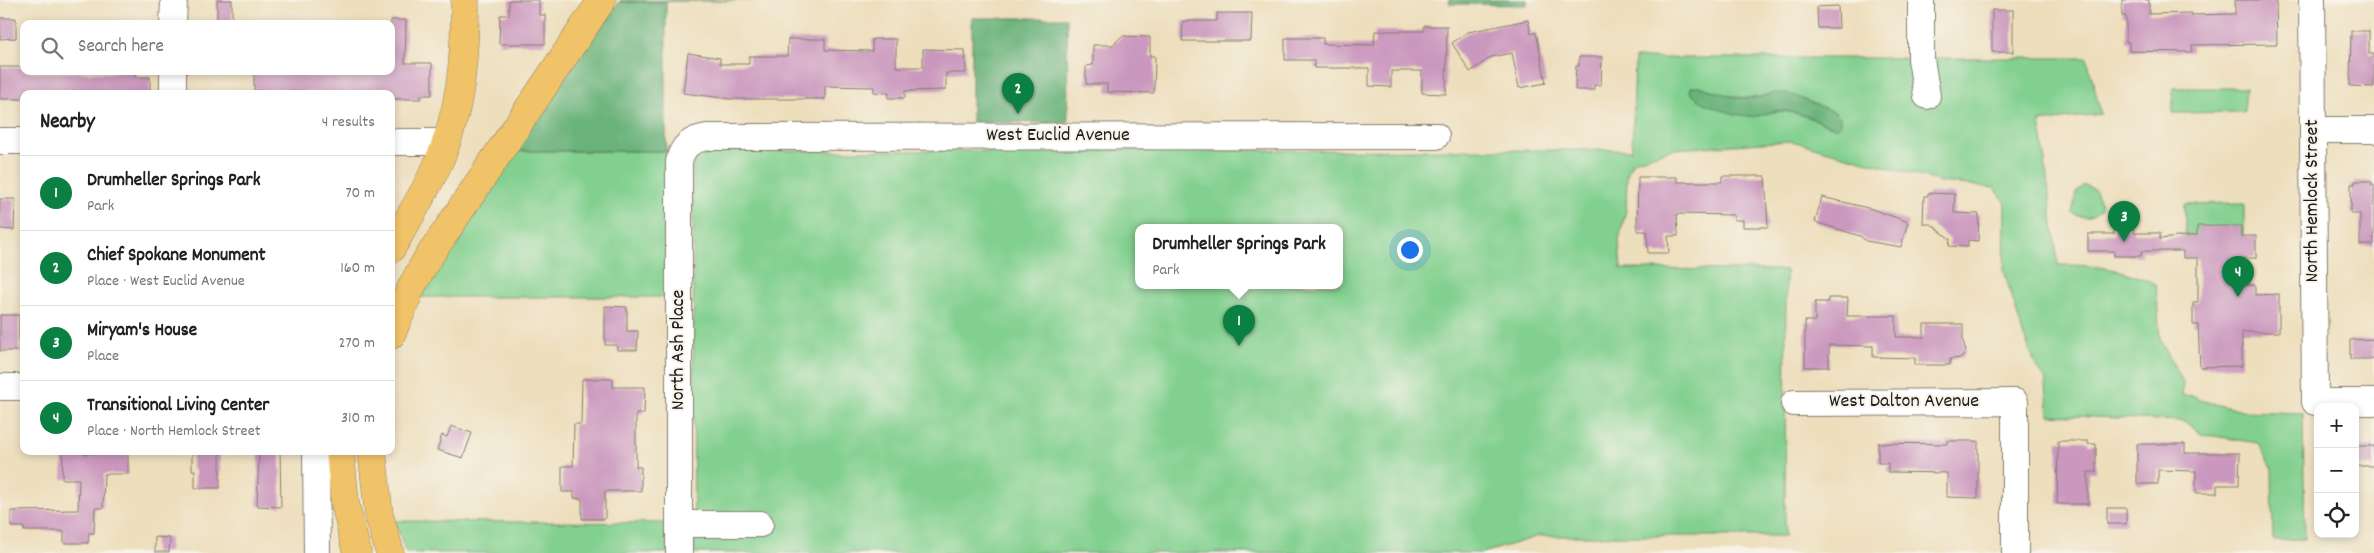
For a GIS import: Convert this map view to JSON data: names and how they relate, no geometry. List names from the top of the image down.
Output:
{
  "streets": {
    "street": [
      "West Euclid Avenue",
      "North Hemlock Street",
      "North Ash Place",
      "West Dalton Avenue"
    ]
  },
  "crossings": [
    ["West Euclid Avenue", "North Ash Place"]
  ],
  "page": {
    "search": "Search here",
    "pins": [
      "2",
      "3",
      "4",
      "1"
    ],
    "heading": ["Nearby", "4 results"],
    "list": [
      {
        "mark": "1",
        "name": "Drumheller Springs Park",
        "note": "Park",
        "value": "70 m"
      },
      {
        "mark": "2",
        "name": "Chief Spokane Monument",
        "note": "Place · West Euclid Avenue",
        "value": "160 m"
      },
      {
        "mark": "3",
        "name": "Miryam's House",
        "note": "Place",
        "value": "270 m"
      },
      {
        "mark": "4",
        "name": "Transitional Living Center",
        "note": "Place · North Hemlock Street",
        "value": "310 m"
      }
    ],
    "popup": ["Drumheller Springs Park", "Park"],
    "map_buttons": ["+", "−"]
  }
}
